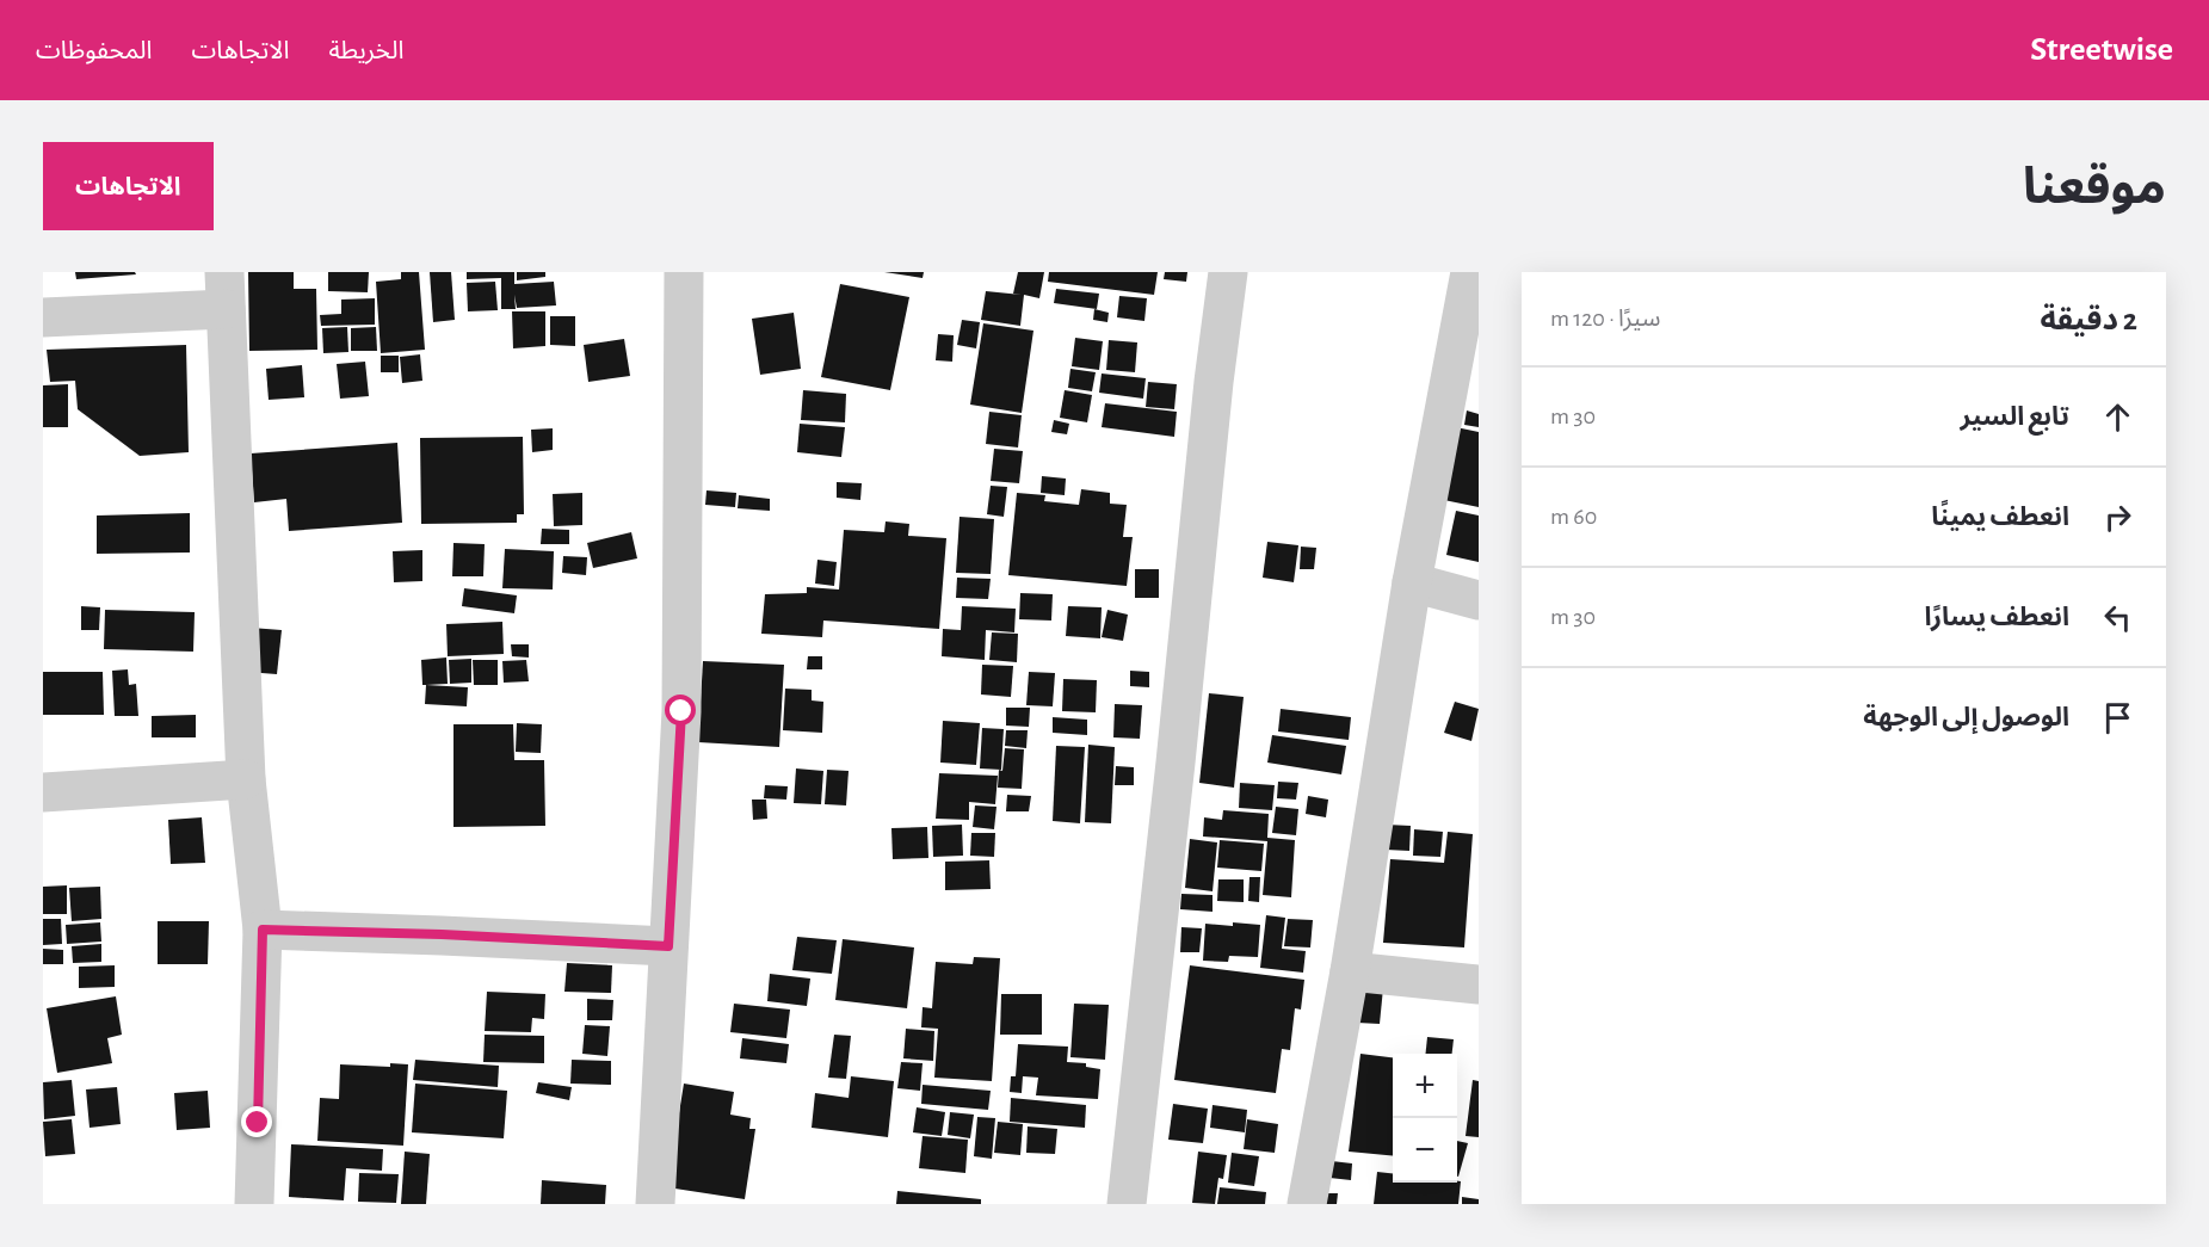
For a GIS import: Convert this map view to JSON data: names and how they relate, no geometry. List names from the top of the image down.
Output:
{
  "page": {
    "header": "Streetwise",
    "nav": ["الخريطة", "الاتجاهات", "المحفوظات"],
    "title": "موقعنا",
    "buttons": "الاتجاهات",
    "heading": ["2 دقيقة", "سيرًا · 120 m"],
    "list": [
      ["تابع السير", "30 m"],
      ["انعطف يمينًا", "60 m"],
      ["انعطف يسارًا", "30 m"],
      "الوصول إلى الوجهة"
    ],
    "map_buttons": ["+", "−"]
  }
}
